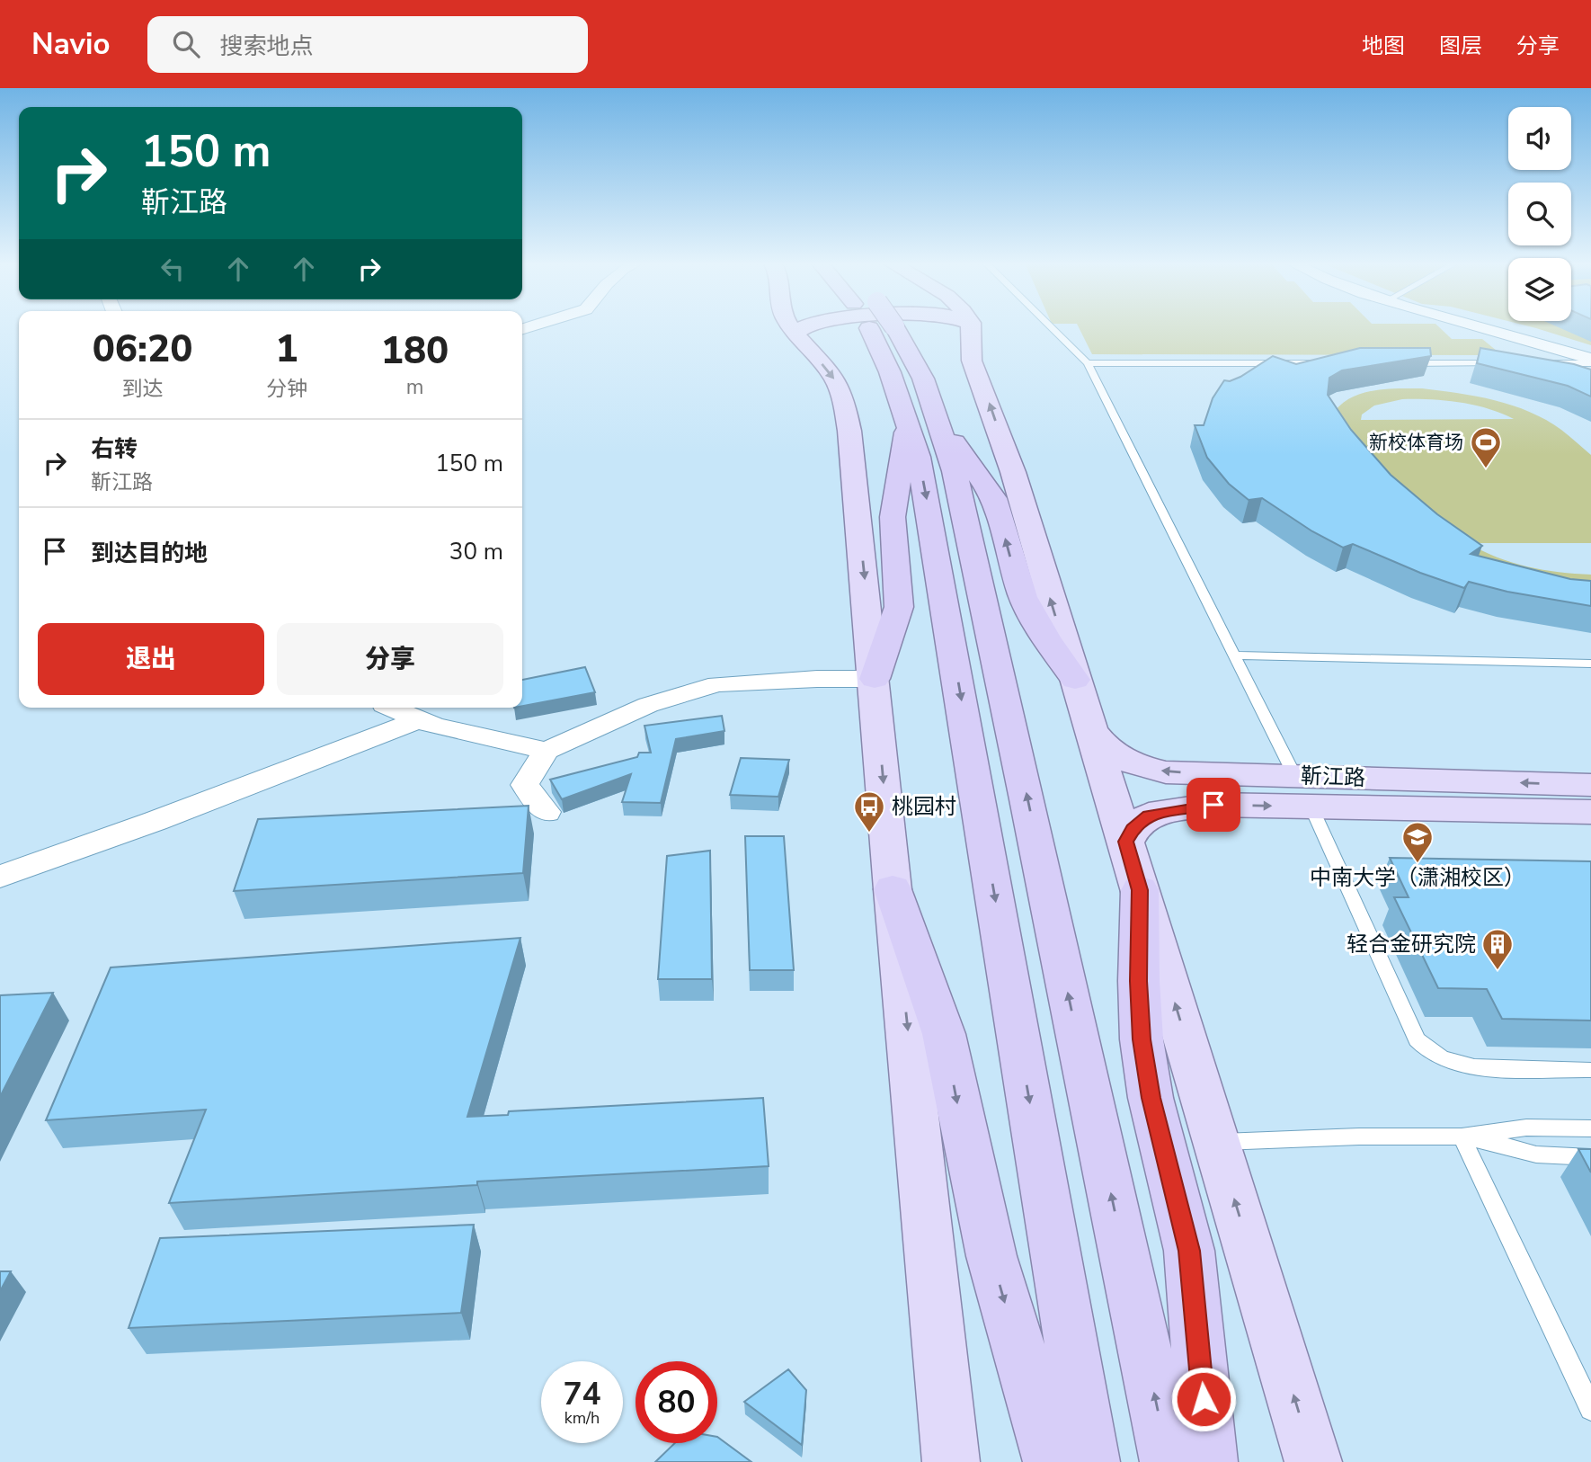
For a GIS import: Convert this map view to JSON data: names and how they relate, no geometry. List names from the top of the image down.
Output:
{
  "streets": {
    "main road": ["靳江路"]
  },
  "places": {
    "sports": ["新校体育场"],
    "bus stop": ["桃园村"],
    "school or university": ["中南大学（潇湘校区）"],
    "building": ["轻合金研究院"]
  },
  "page": {
    "header": "Navio",
    "search": "搜索地点",
    "nav": ["地图", "图层", "分享"],
    "turn": ["150 m", "靳江路"],
    "eta": [
      "06:20",
      "到达",
      "1",
      "分钟",
      "180",
      "m"
    ],
    "list": [
      {
        "name": "右转",
        "note": "靳江路",
        "value": "150 m"
      },
      {
        "name": "到达目的地",
        "value": "30 m"
      }
    ],
    "buttons": ["退出", "分享"],
    "speed": "74 km/h",
    "limit": "80"
  }
}
